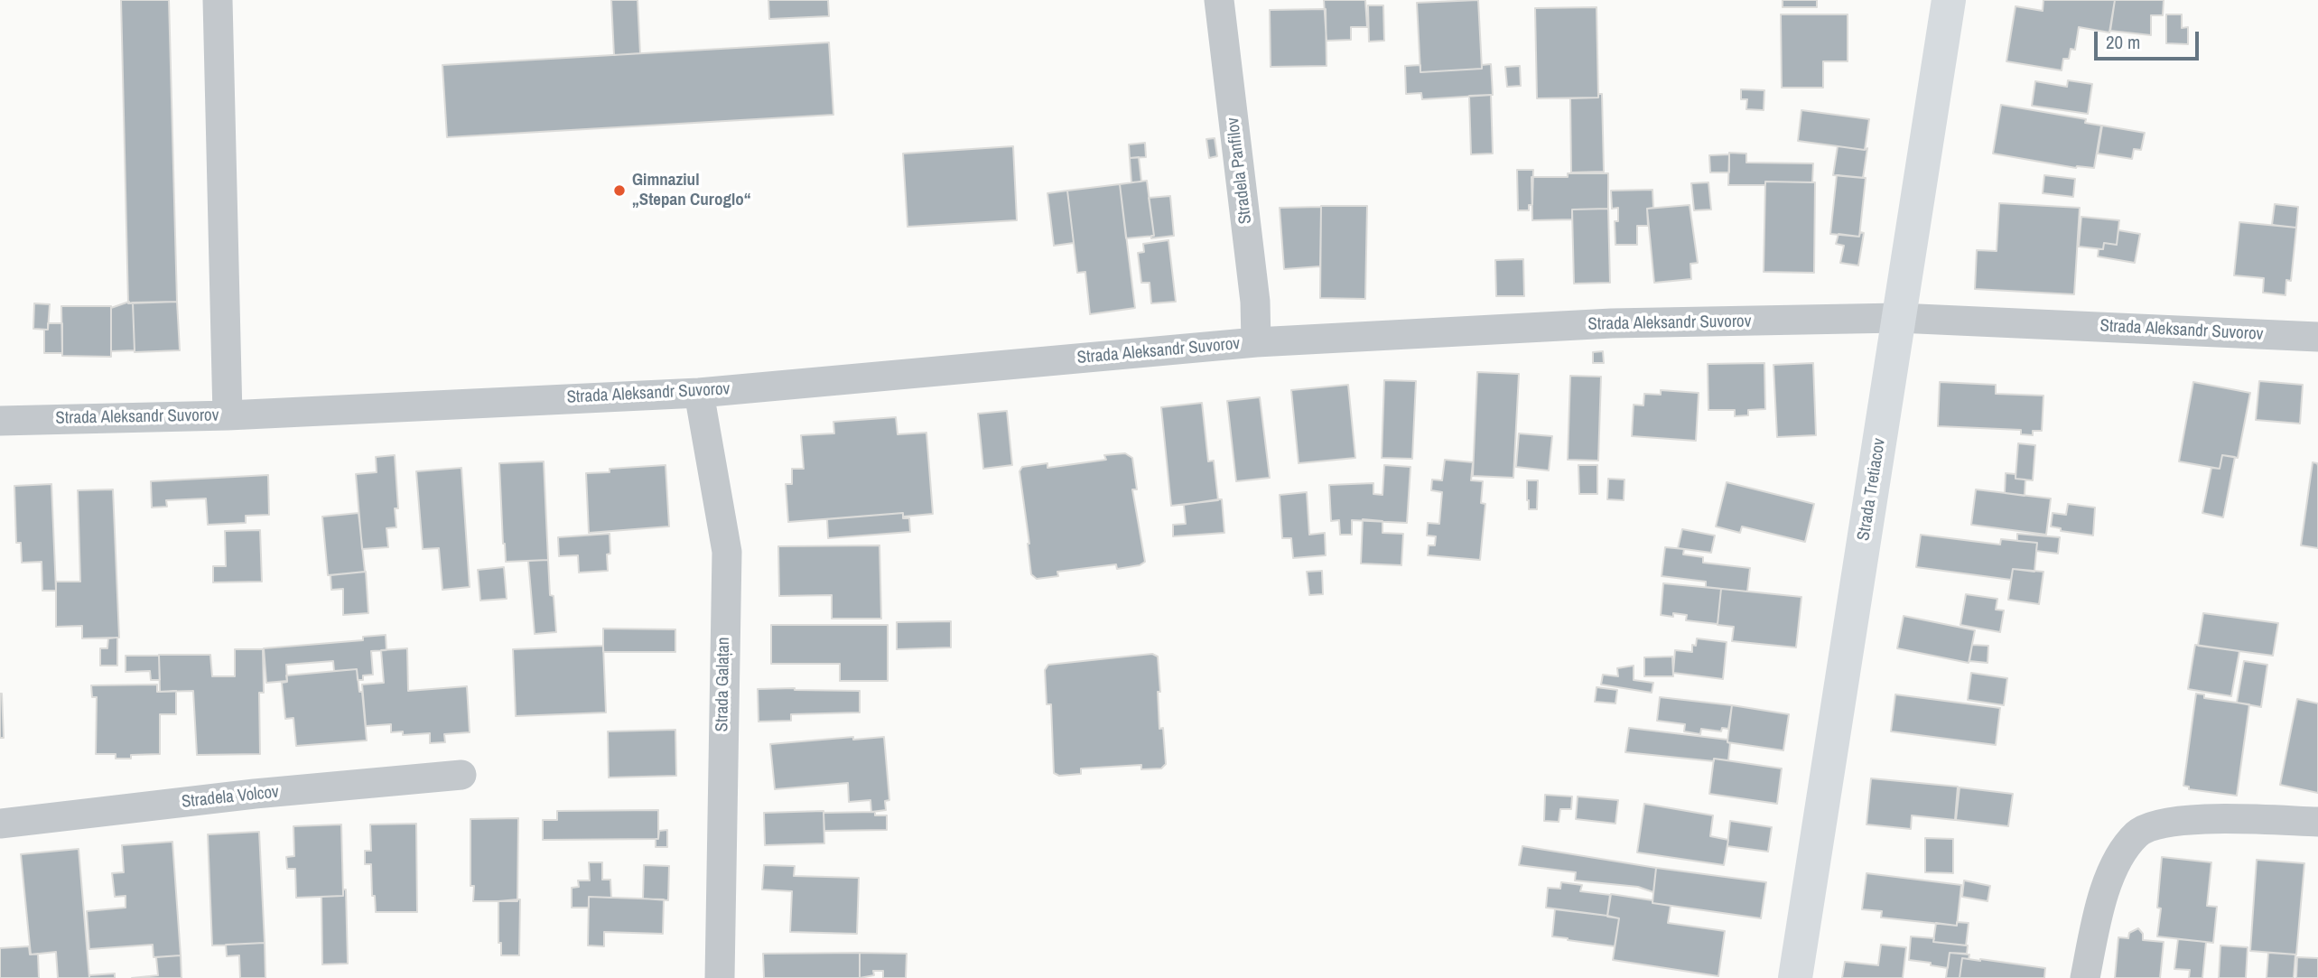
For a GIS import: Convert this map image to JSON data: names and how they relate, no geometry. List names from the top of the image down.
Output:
{
  "streets": {
    "street": [
      "Stradela Panfilov",
      "Strada Aleksandr Suvorov",
      "Strada Tretiacov",
      "Strada Galațan",
      "Stradela Volcov"
    ]
  },
  "crossings": [
    ["Stradela Panfilov", "Strada Aleksandr Suvorov"],
    ["Strada Aleksandr Suvorov", "Strada Tretiacov"],
    ["Strada Aleksandr Suvorov", "Strada Galațan"]
  ],
  "places": ["Gimnaziul „Stepan Curoglo“"],
  "scale_bar": "20 m"
}
